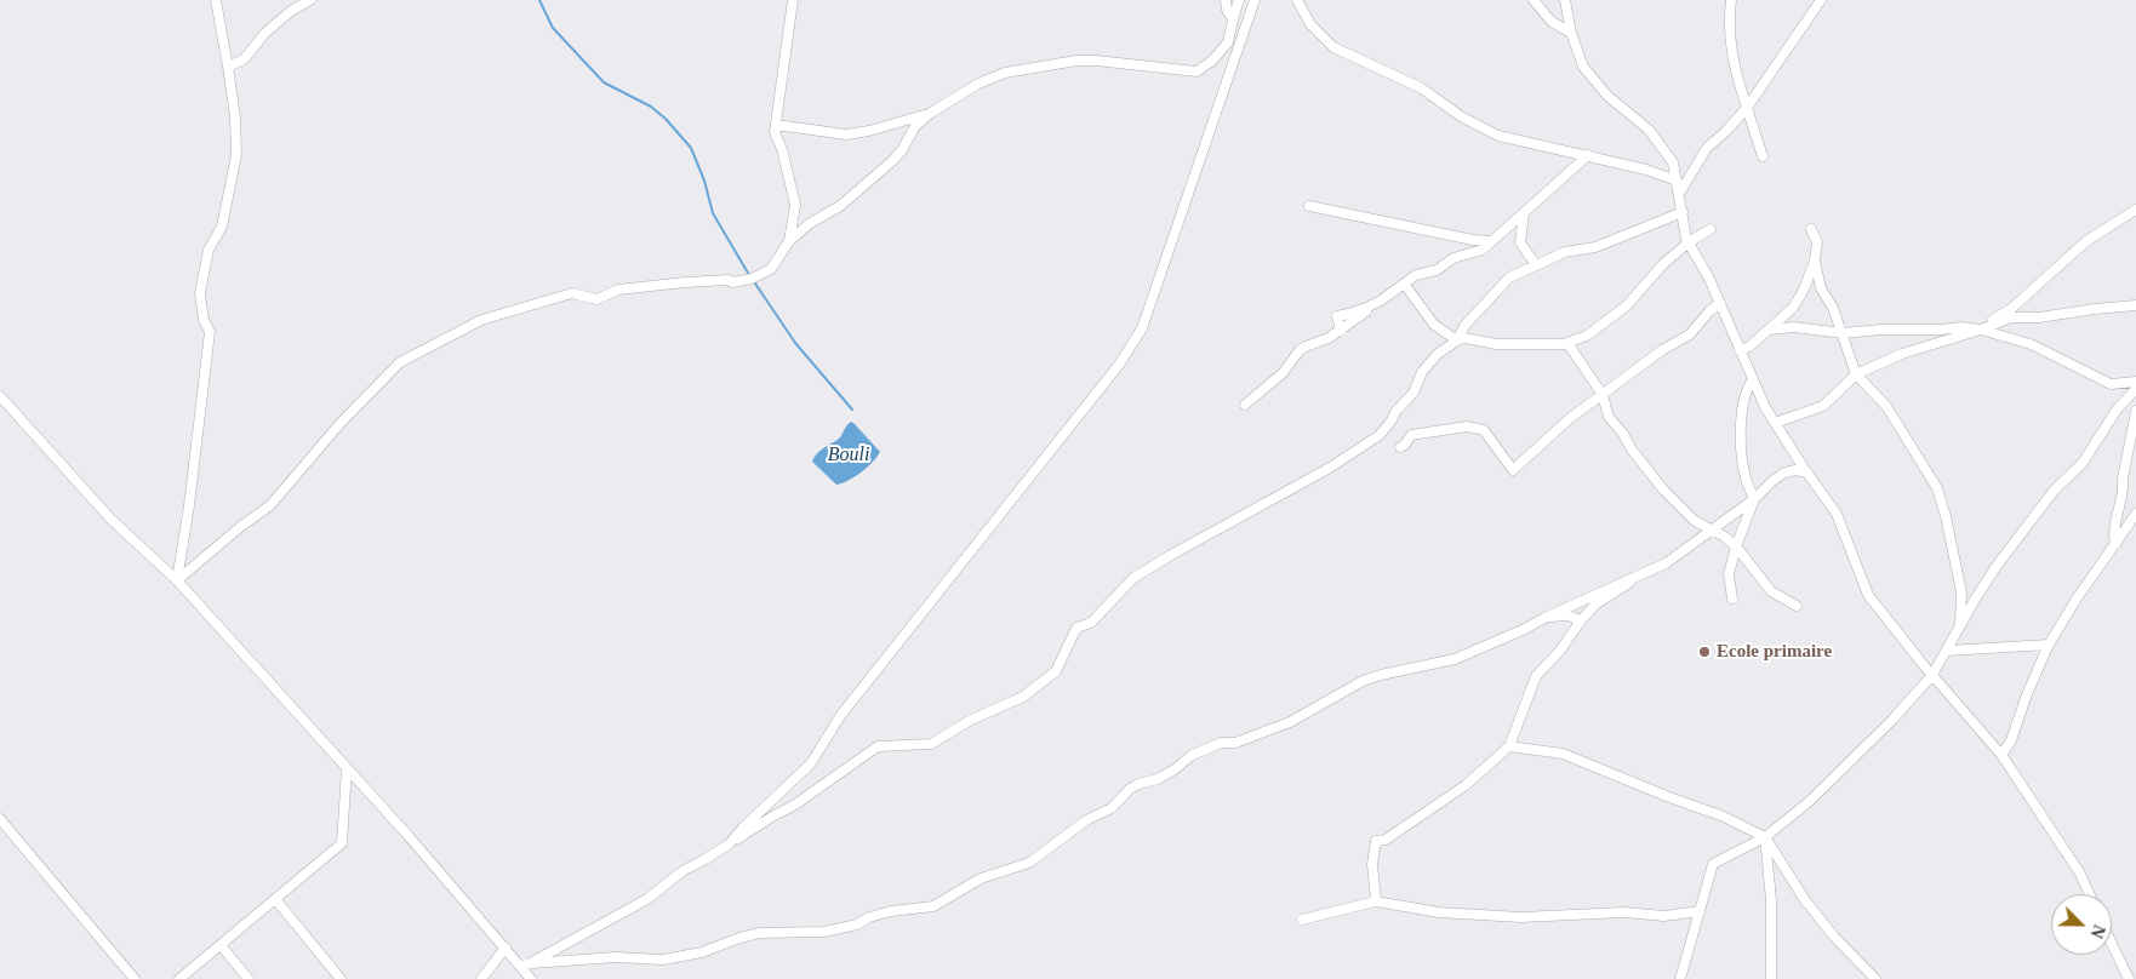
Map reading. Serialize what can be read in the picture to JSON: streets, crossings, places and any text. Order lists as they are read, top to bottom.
{
  "water": ["Bouli"],
  "places": ["Ecole primaire"],
  "north": "bottom right"
}
